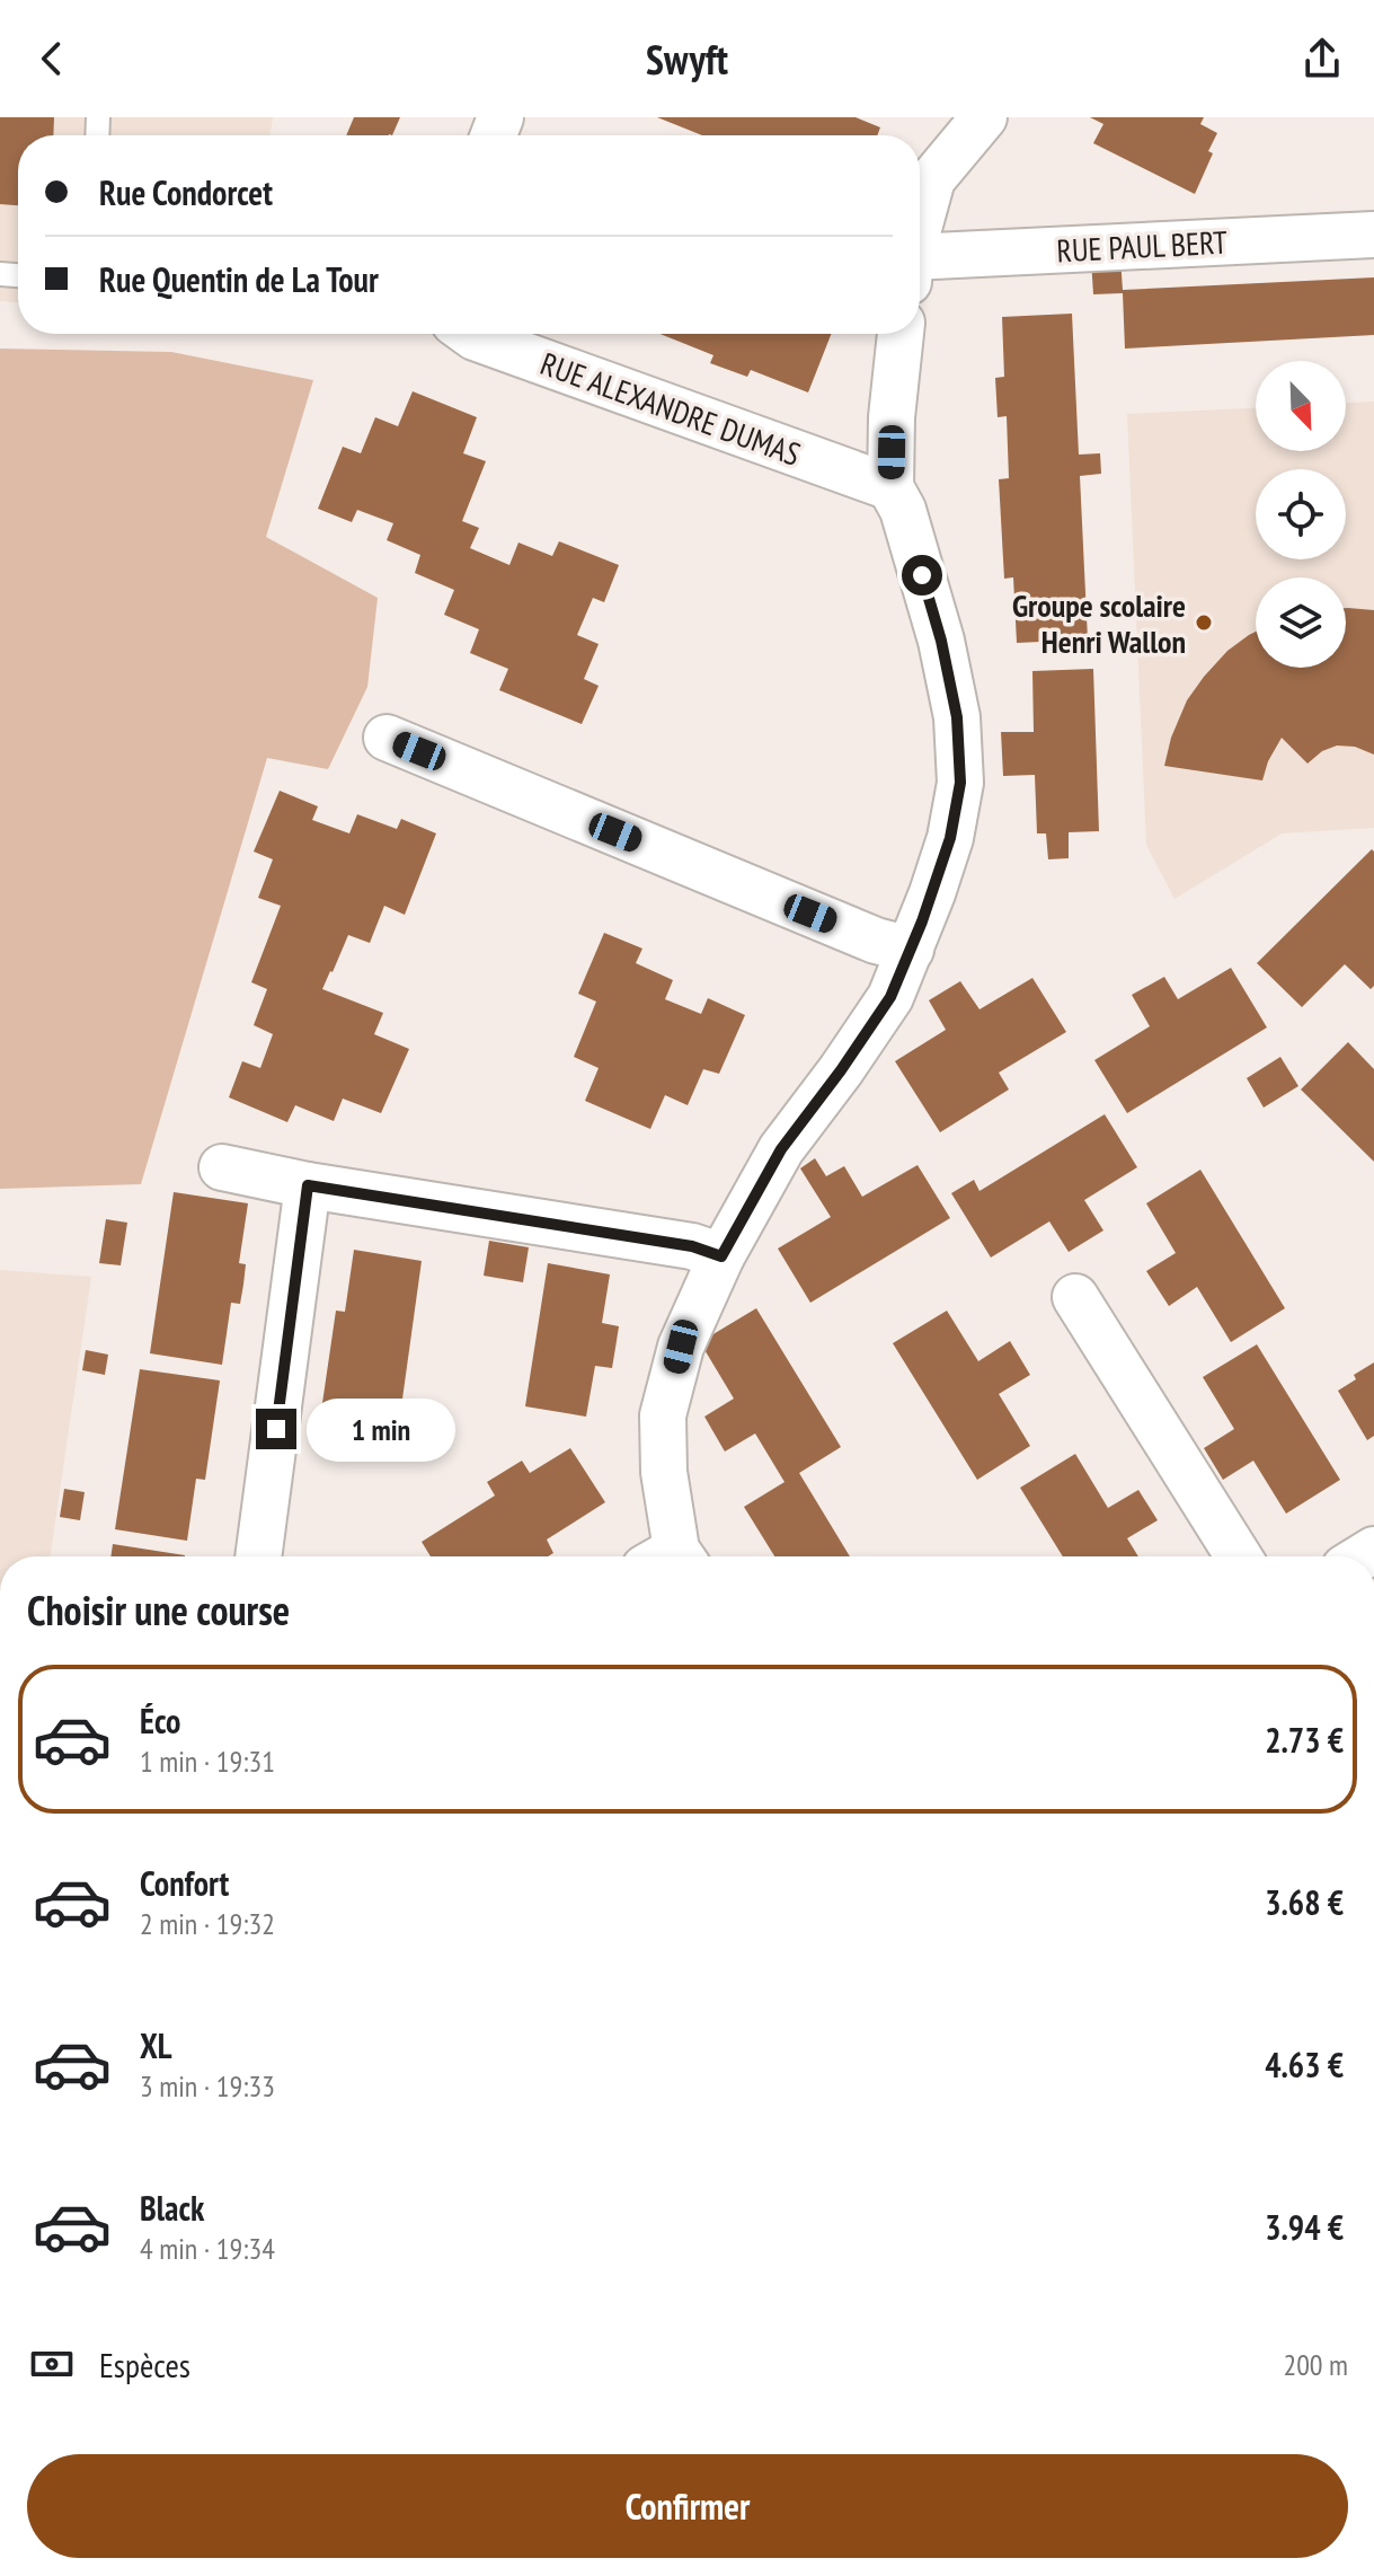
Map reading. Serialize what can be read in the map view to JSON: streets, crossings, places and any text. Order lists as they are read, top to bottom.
{
  "streets": {
    "street": ["RUE PAUL BERT", "RUE ALEXANDRE DUMAS"]
  },
  "places": ["Groupe scolaire Henri Wallon"],
  "north": "bottom right",
  "page": {
    "header": "Swyft",
    "banner": ["Rue Condorcet", "Rue Quentin de La Tour"],
    "bubble": "1 min",
    "heading": "Choisir une course",
    "list": [
      {
        "name": "Éco",
        "note": "1 min · 19:31",
        "value": "2.73 €"
      },
      {
        "name": "Confort",
        "note": "2 min · 19:32",
        "value": "3.68 €"
      },
      {
        "name": "XL",
        "note": "3 min · 19:33",
        "value": "4.63 €"
      },
      {
        "name": "Black",
        "note": "4 min · 19:34",
        "value": "3.94 €"
      }
    ],
    "pay": ["Espèces", "200 m"],
    "buttons": "Confirmer"
  }
}
